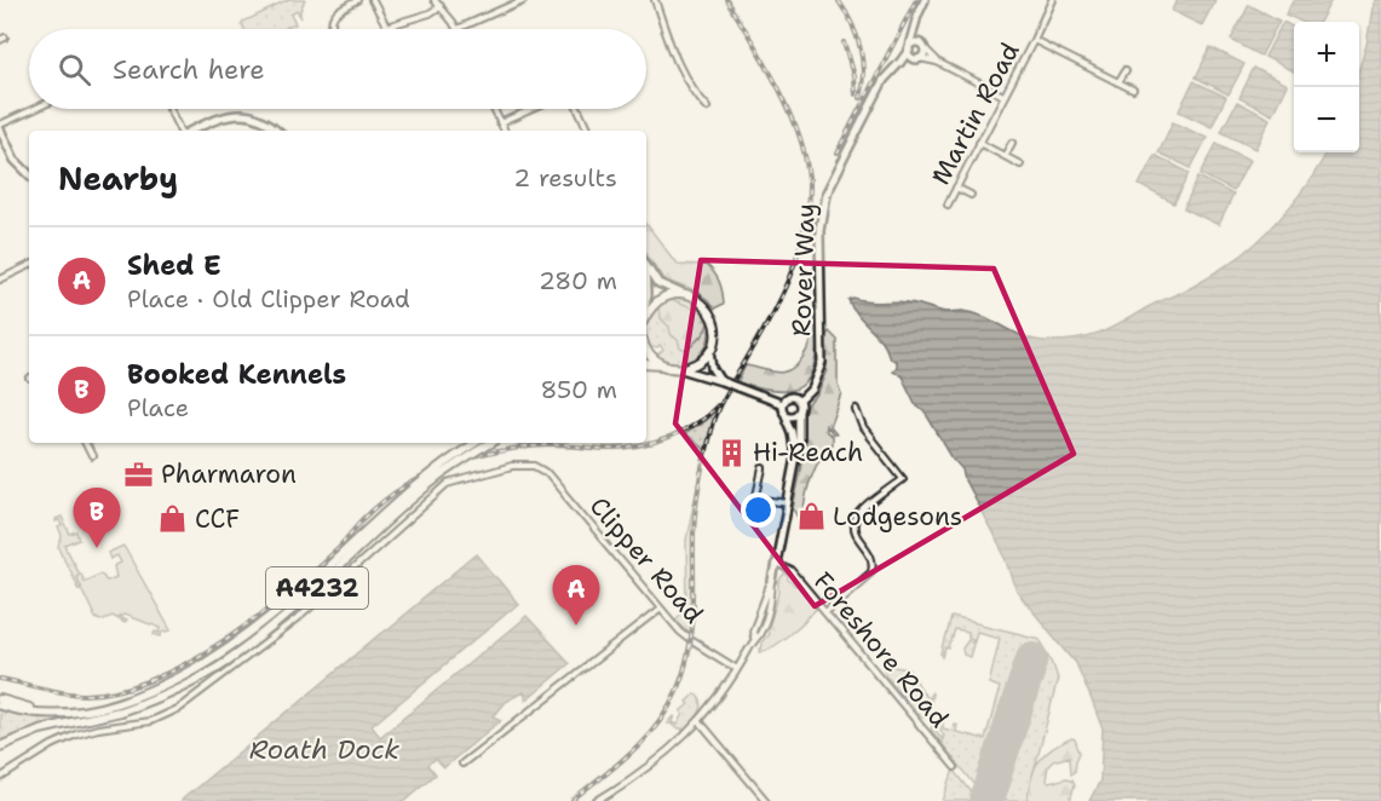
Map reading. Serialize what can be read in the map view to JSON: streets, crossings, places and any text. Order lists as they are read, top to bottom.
{
  "streets": {
    "main road": ["A4232"],
    "street": [
      "Martin Road",
      "Rover Way",
      "Clipper Road",
      "Foreshore Road"
    ]
  },
  "water": ["Roath Dock"],
  "places": {
    "building": ["Hi-Reach"],
    "office": ["Pharmaron"],
    "shop": ["Lodgesons", "CCF"]
  },
  "page": {
    "map_buttons": ["+", "−"],
    "search": "Search here",
    "heading": ["Nearby", "2 results"],
    "list": [
      {
        "mark": "A",
        "name": "Shed E",
        "note": "Place · Old Clipper Road",
        "value": "280 m"
      },
      {
        "mark": "B",
        "name": "Booked Kennels",
        "note": "Place",
        "value": "850 m"
      }
    ],
    "pins": ["B", "A"]
  }
}
